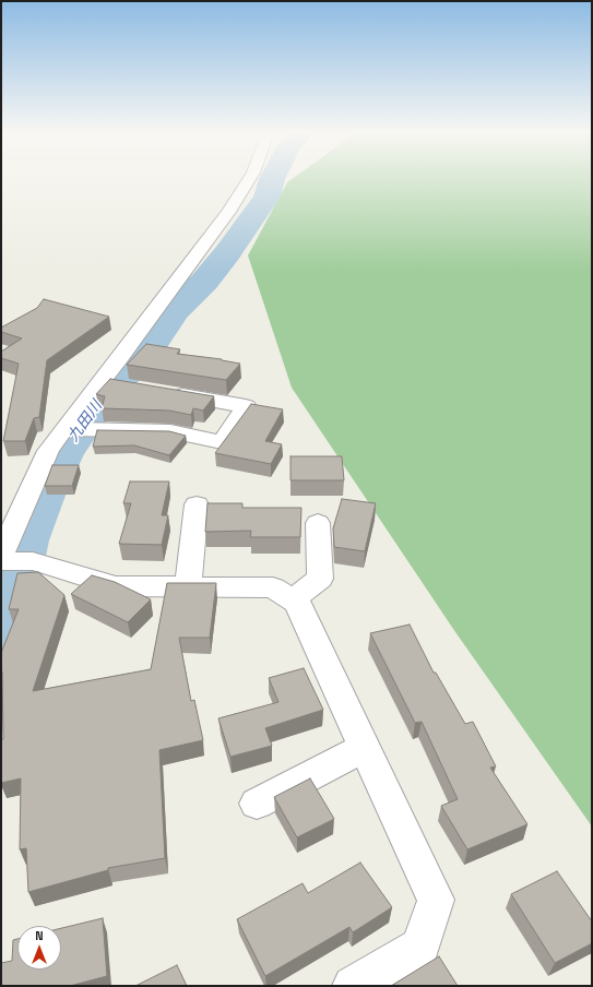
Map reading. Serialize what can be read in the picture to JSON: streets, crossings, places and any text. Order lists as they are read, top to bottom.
{
  "water": ["九田川"],
  "north": "top"
}
